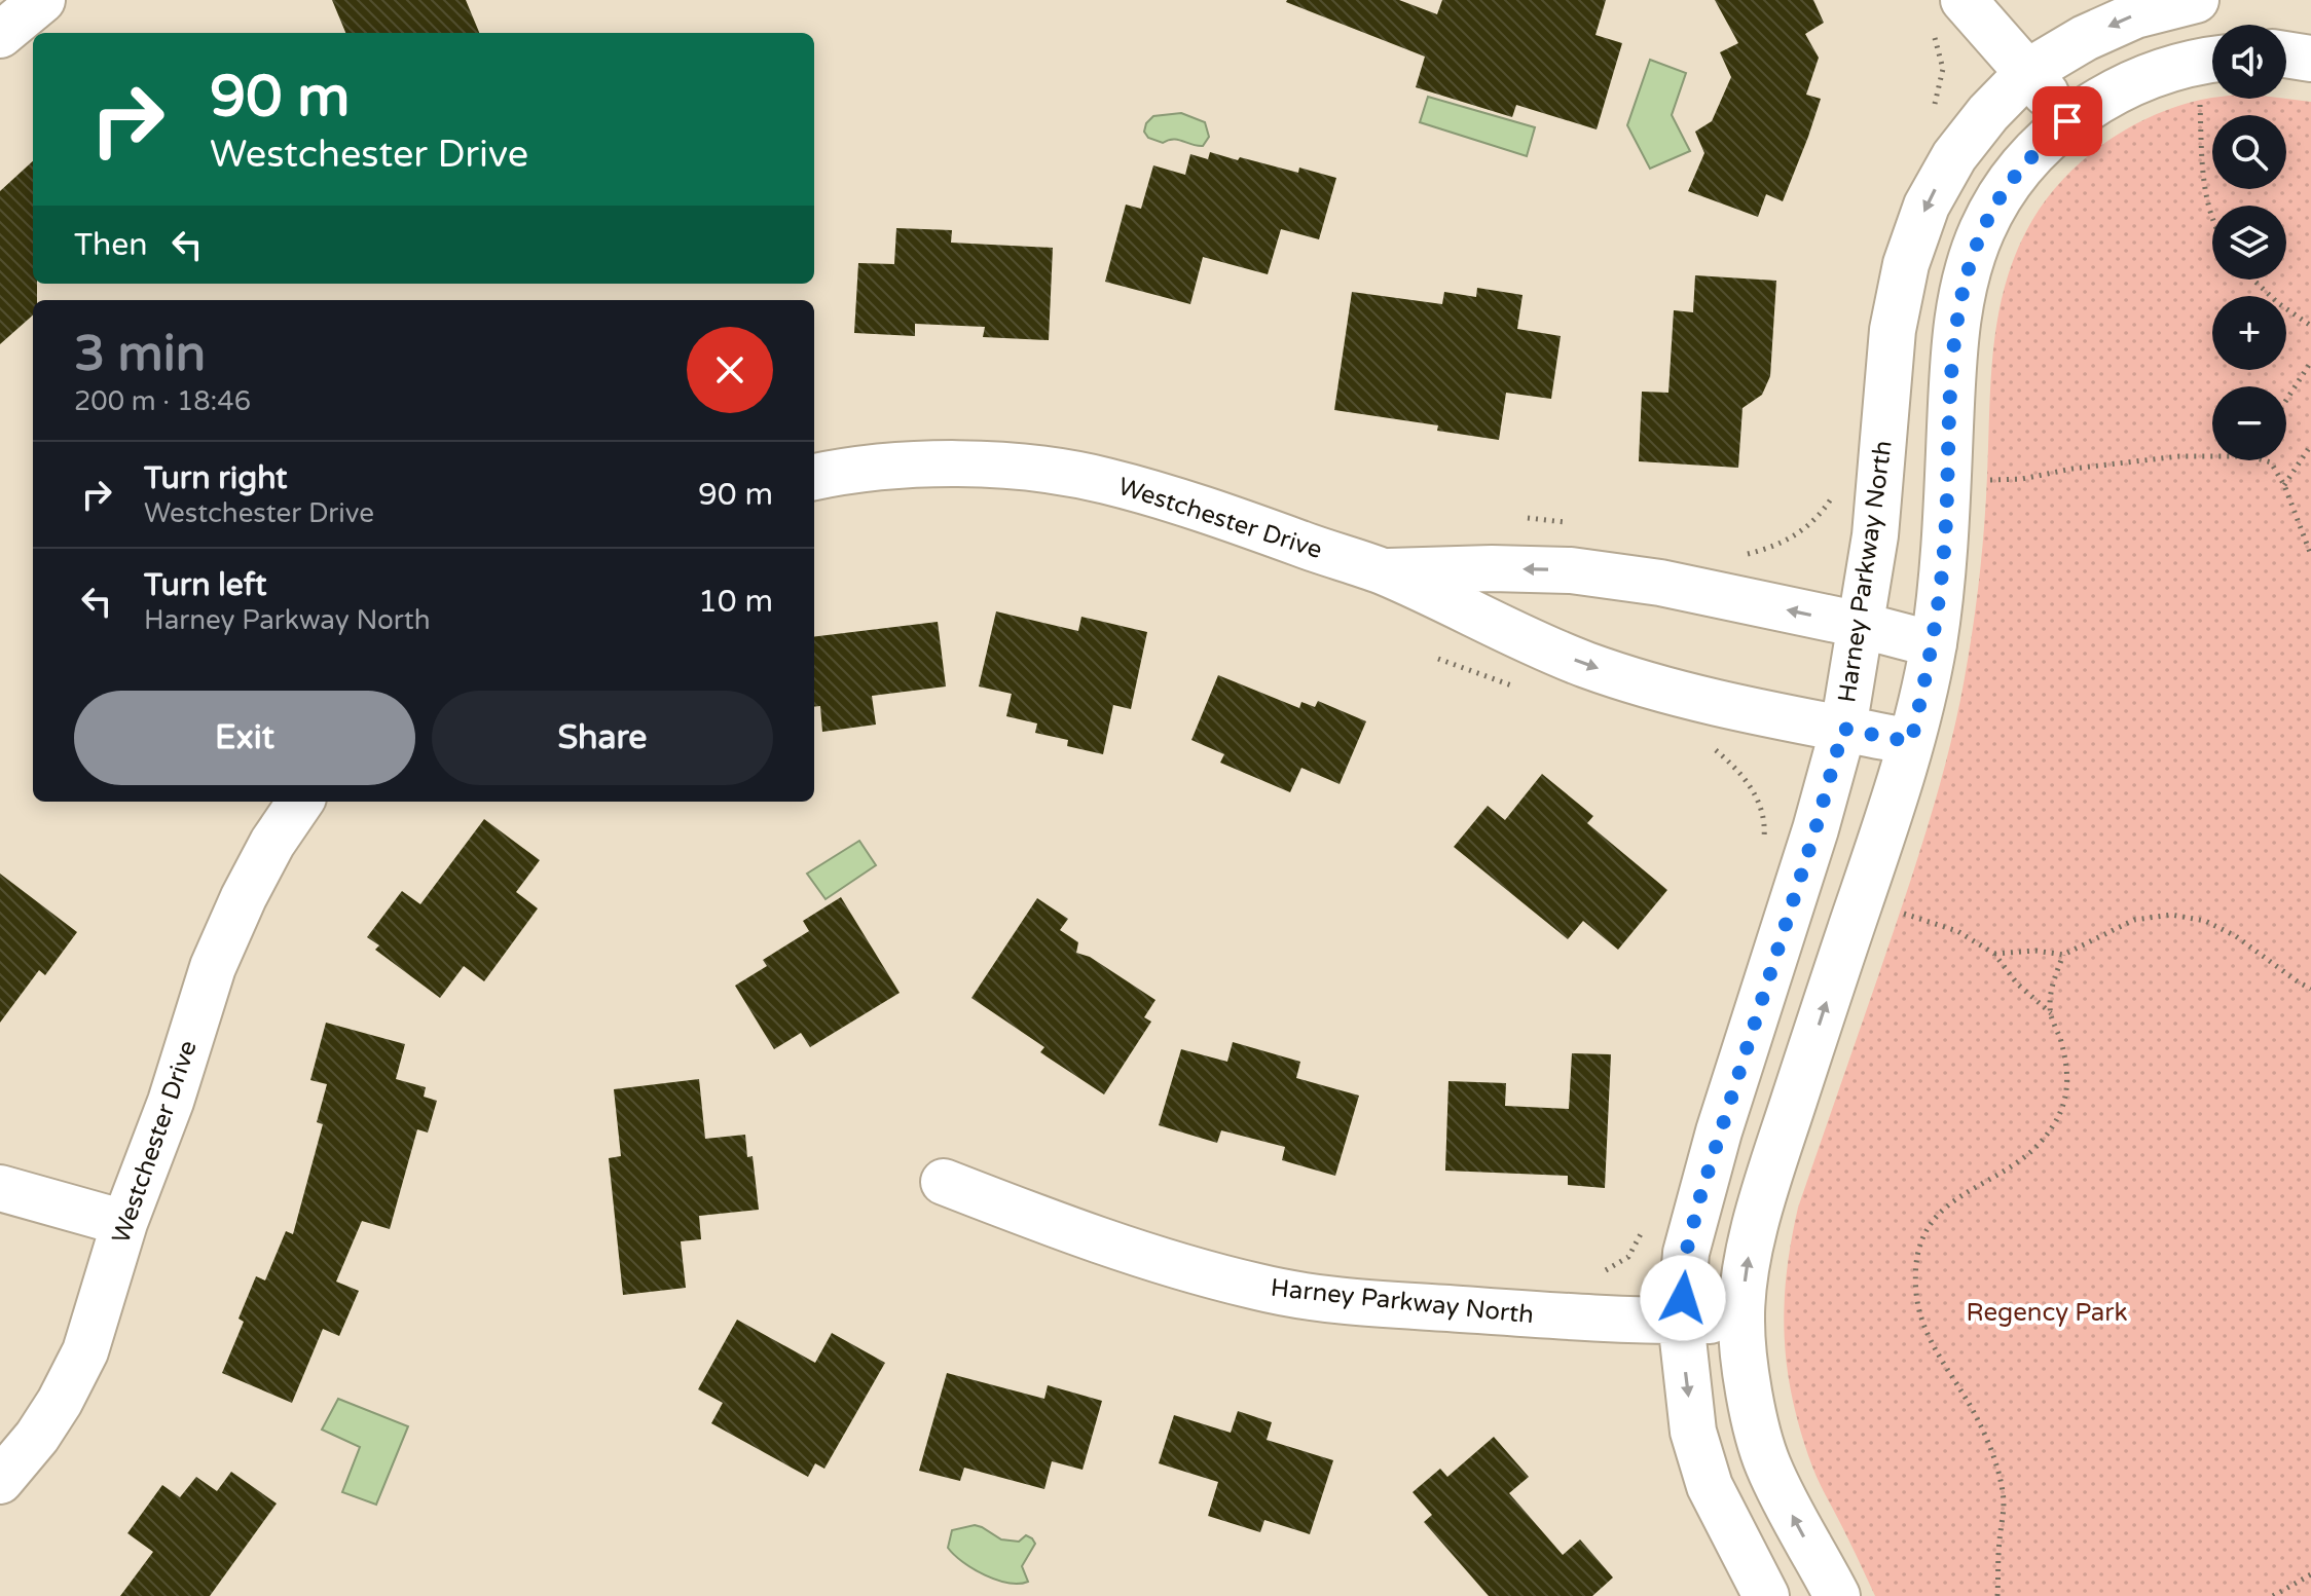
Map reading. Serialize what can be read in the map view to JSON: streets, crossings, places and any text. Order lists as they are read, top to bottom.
{
  "streets": {
    "street": ["Westchester Drive", "Harney Parkway North"]
  },
  "crossings": [
    ["Westchester Drive", "Harney Parkway North"]
  ],
  "parks": ["Regency Park"],
  "page": {
    "map_buttons": ["+", "−"],
    "turn": ["90 m", "Westchester Drive"],
    "then": "Then",
    "heading": ["3 min", "200 m · 18:46"],
    "list": [
      {
        "name": "Turn right",
        "note": "Westchester Drive",
        "value": "90 m"
      },
      {
        "name": "Turn left",
        "note": "Harney Parkway North",
        "value": "10 m"
      }
    ],
    "buttons": ["Exit", "Share"]
  }
}
